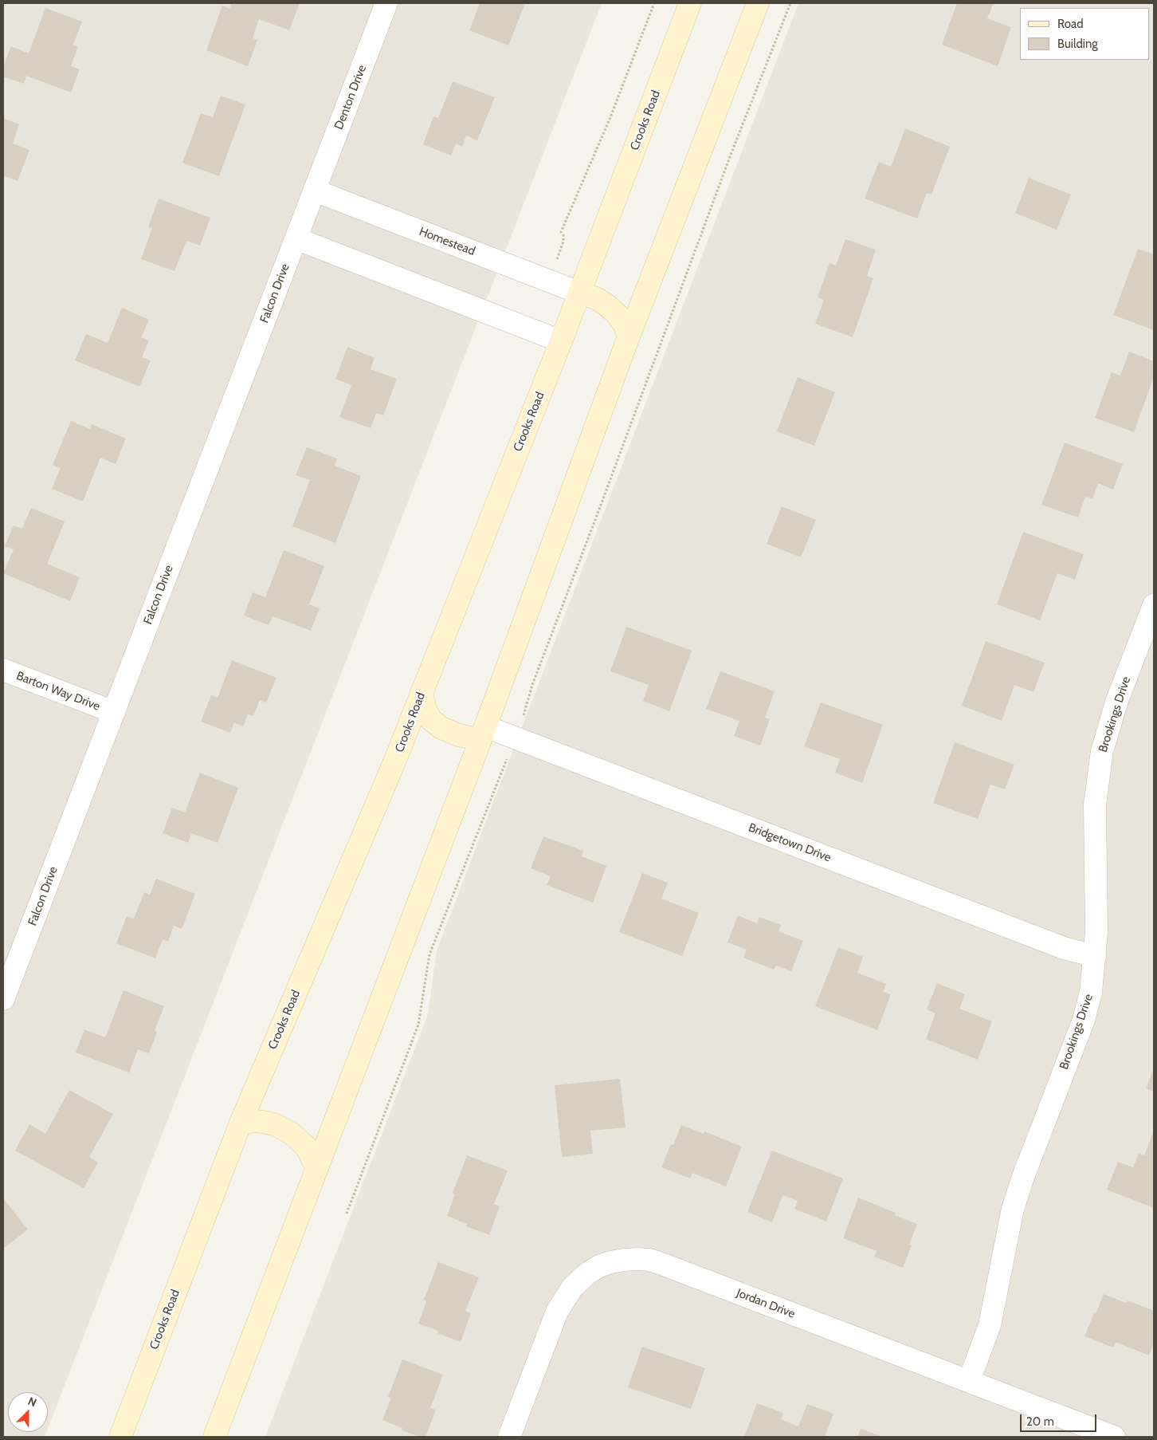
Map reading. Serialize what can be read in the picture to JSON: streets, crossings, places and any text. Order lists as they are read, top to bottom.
{
  "streets": {
    "main road": ["Crooks Road"],
    "street": [
      "Denton Drive",
      "Homestead",
      "Falcon Drive",
      "Barton Way Drive",
      "Brookings Drive",
      "Bridgetown Drive",
      "Jordan Drive"
    ]
  },
  "crossings": [
    ["Denton Drive", "Homestead"],
    ["Denton Drive", "Falcon Drive"],
    ["Crooks Road", "Homestead"],
    ["Homestead", "Falcon Drive"],
    ["Falcon Drive", "Barton Way Drive"],
    ["Brookings Drive", "Bridgetown Drive"],
    ["Brookings Drive", "Jordan Drive"]
  ],
  "legend": ["Road", "Building"],
  "scale_bar": "20 m",
  "north": "top right"
}
